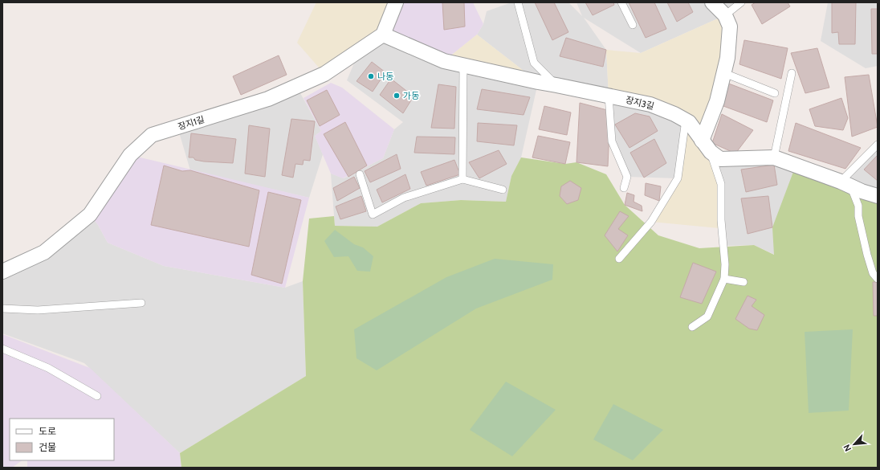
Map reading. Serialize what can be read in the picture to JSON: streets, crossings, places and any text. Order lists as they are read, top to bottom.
{
  "streets": {
    "street": ["장지3길", "장지1길"]
  },
  "crossings": [
    ["장지3길", "장지1길"]
  ],
  "places": ["나동", "가동"],
  "legend": ["도로", "건물"],
  "north": "bottom left"
}
